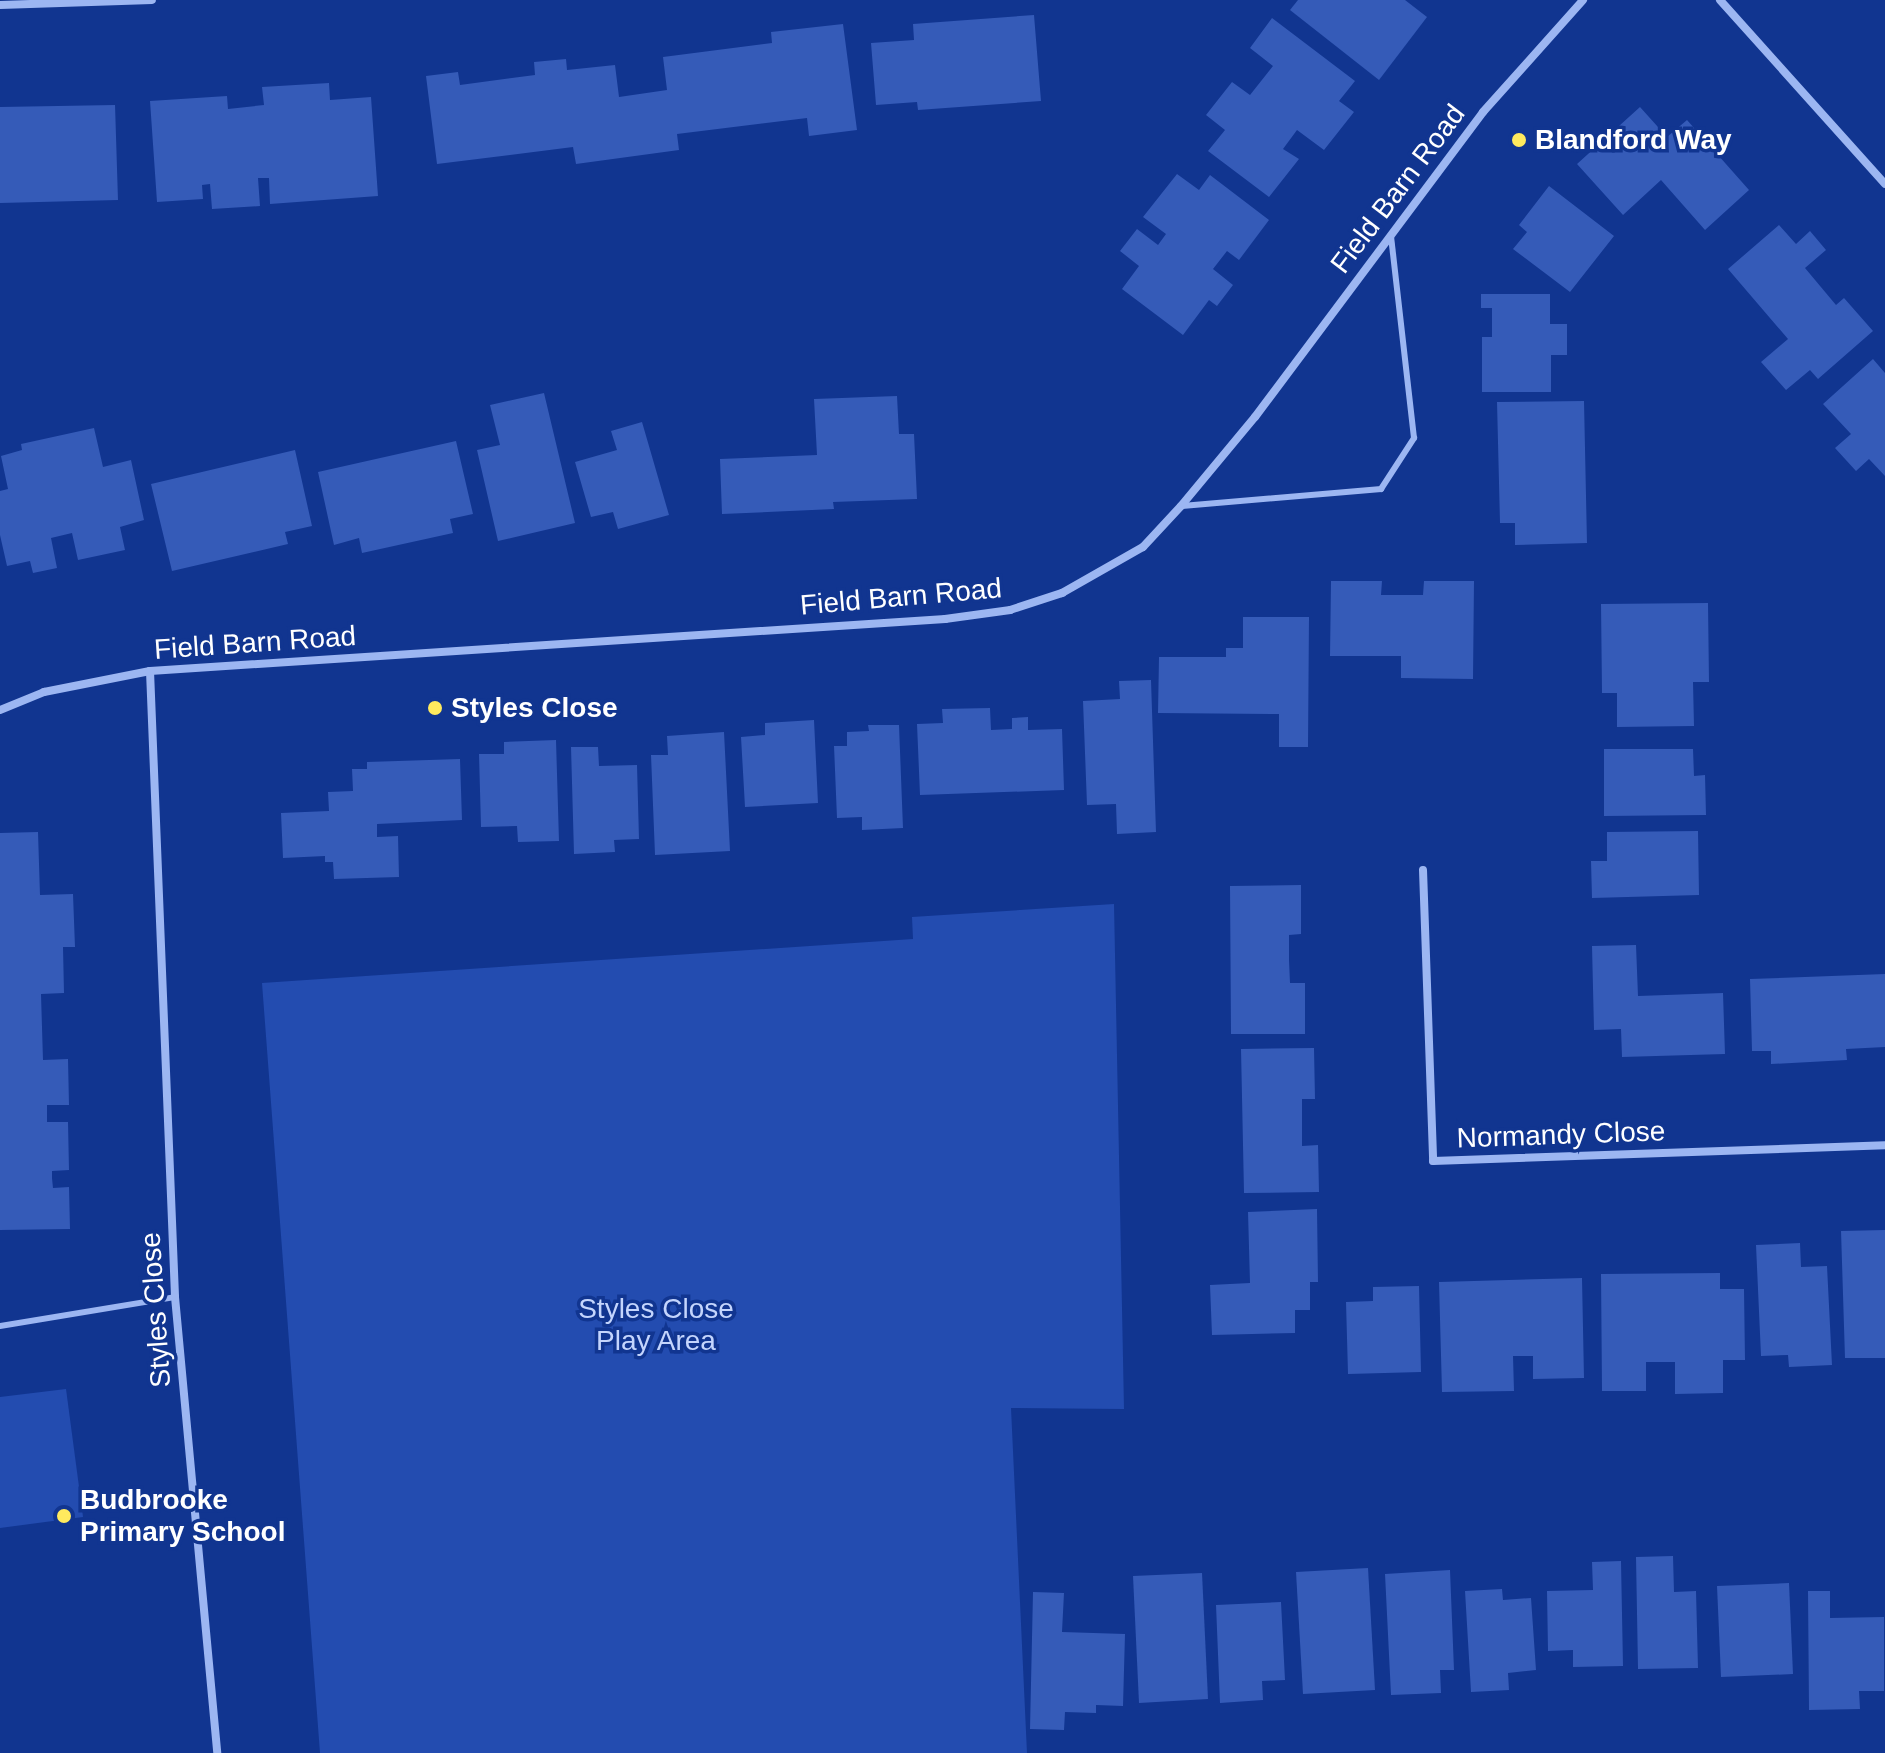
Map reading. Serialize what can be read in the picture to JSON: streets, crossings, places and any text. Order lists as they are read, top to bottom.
{
  "streets": {
    "street": ["Field Barn Road", "Normandy Close", "Styles Close"]
  },
  "crossings": [
    ["Field Barn Road", "Styles Close"]
  ],
  "parks": ["Styles Close Play Area"],
  "places": ["Blandford Way", "Styles Close", "Budbrooke Primary School"]
}
